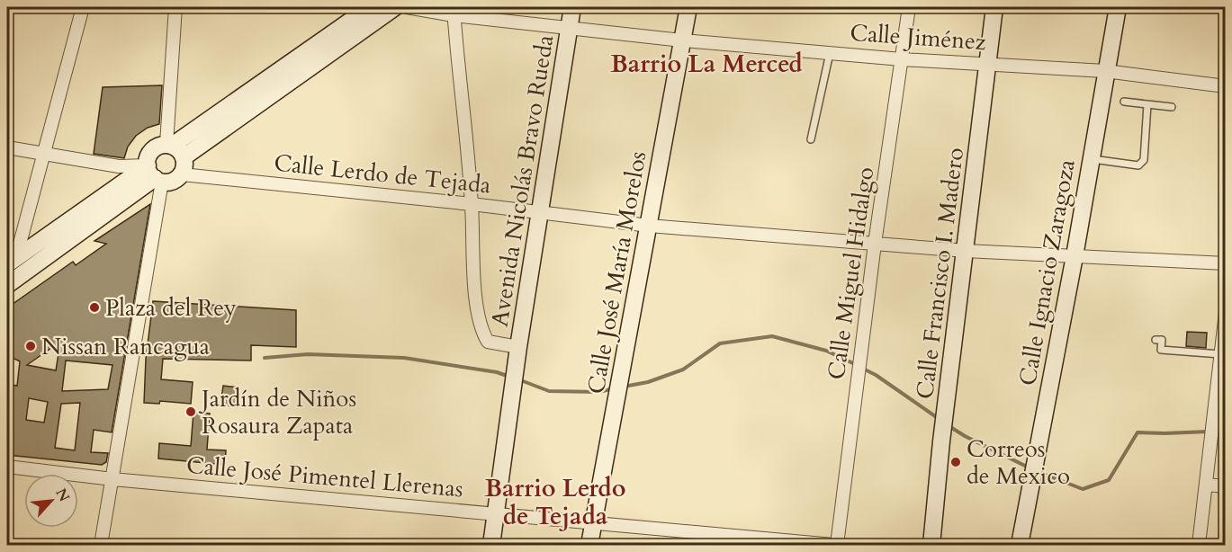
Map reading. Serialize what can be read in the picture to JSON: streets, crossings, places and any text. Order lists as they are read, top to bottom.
{
  "streets": {
    "street": [
      "Calle Jiménez",
      "Calle Lerdo de Tejada",
      "Avenida Nicolás Bravo Rueda",
      "Calle José María Morelos",
      "Calle Ignacio Zaragoza",
      "Calle Miguel Hidalgo",
      "Calle Francisco I. Madero",
      "Calle José Pimentel Llerenas"
    ]
  },
  "crossings": [
    ["Calle Jiménez", "Avenida Nicolás Bravo Rueda"],
    ["Calle Jiménez", "Calle José María Morelos"],
    ["Calle Jiménez", "Calle Ignacio Zaragoza"],
    ["Calle Jiménez", "Calle Miguel Hidalgo"],
    ["Calle Jiménez", "Calle Francisco I. Madero"],
    ["Calle Lerdo de Tejada", "Avenida Nicolás Bravo Rueda"],
    ["Calle Lerdo de Tejada", "Calle José María Morelos"],
    ["Calle Lerdo de Tejada", "Calle Ignacio Zaragoza"],
    ["Calle Lerdo de Tejada", "Calle Miguel Hidalgo"],
    ["Calle Lerdo de Tejada", "Calle Francisco I. Madero"],
    ["Avenida Nicolás Bravo Rueda", "Calle José Pimentel Llerenas"],
    ["Calle José María Morelos", "Calle José Pimentel Llerenas"],
    ["Calle Miguel Hidalgo", "Calle José Pimentel Llerenas"]
  ],
  "districts": ["Barrio La Merced", "Barrio Lerdo de Tejada"],
  "places": [
    "Plaza del Rey",
    "Nissan Rancagua",
    "Jardín de Niños Rosaura Zapata",
    "Correos de Mexico"
  ],
  "north": "top right"
}
